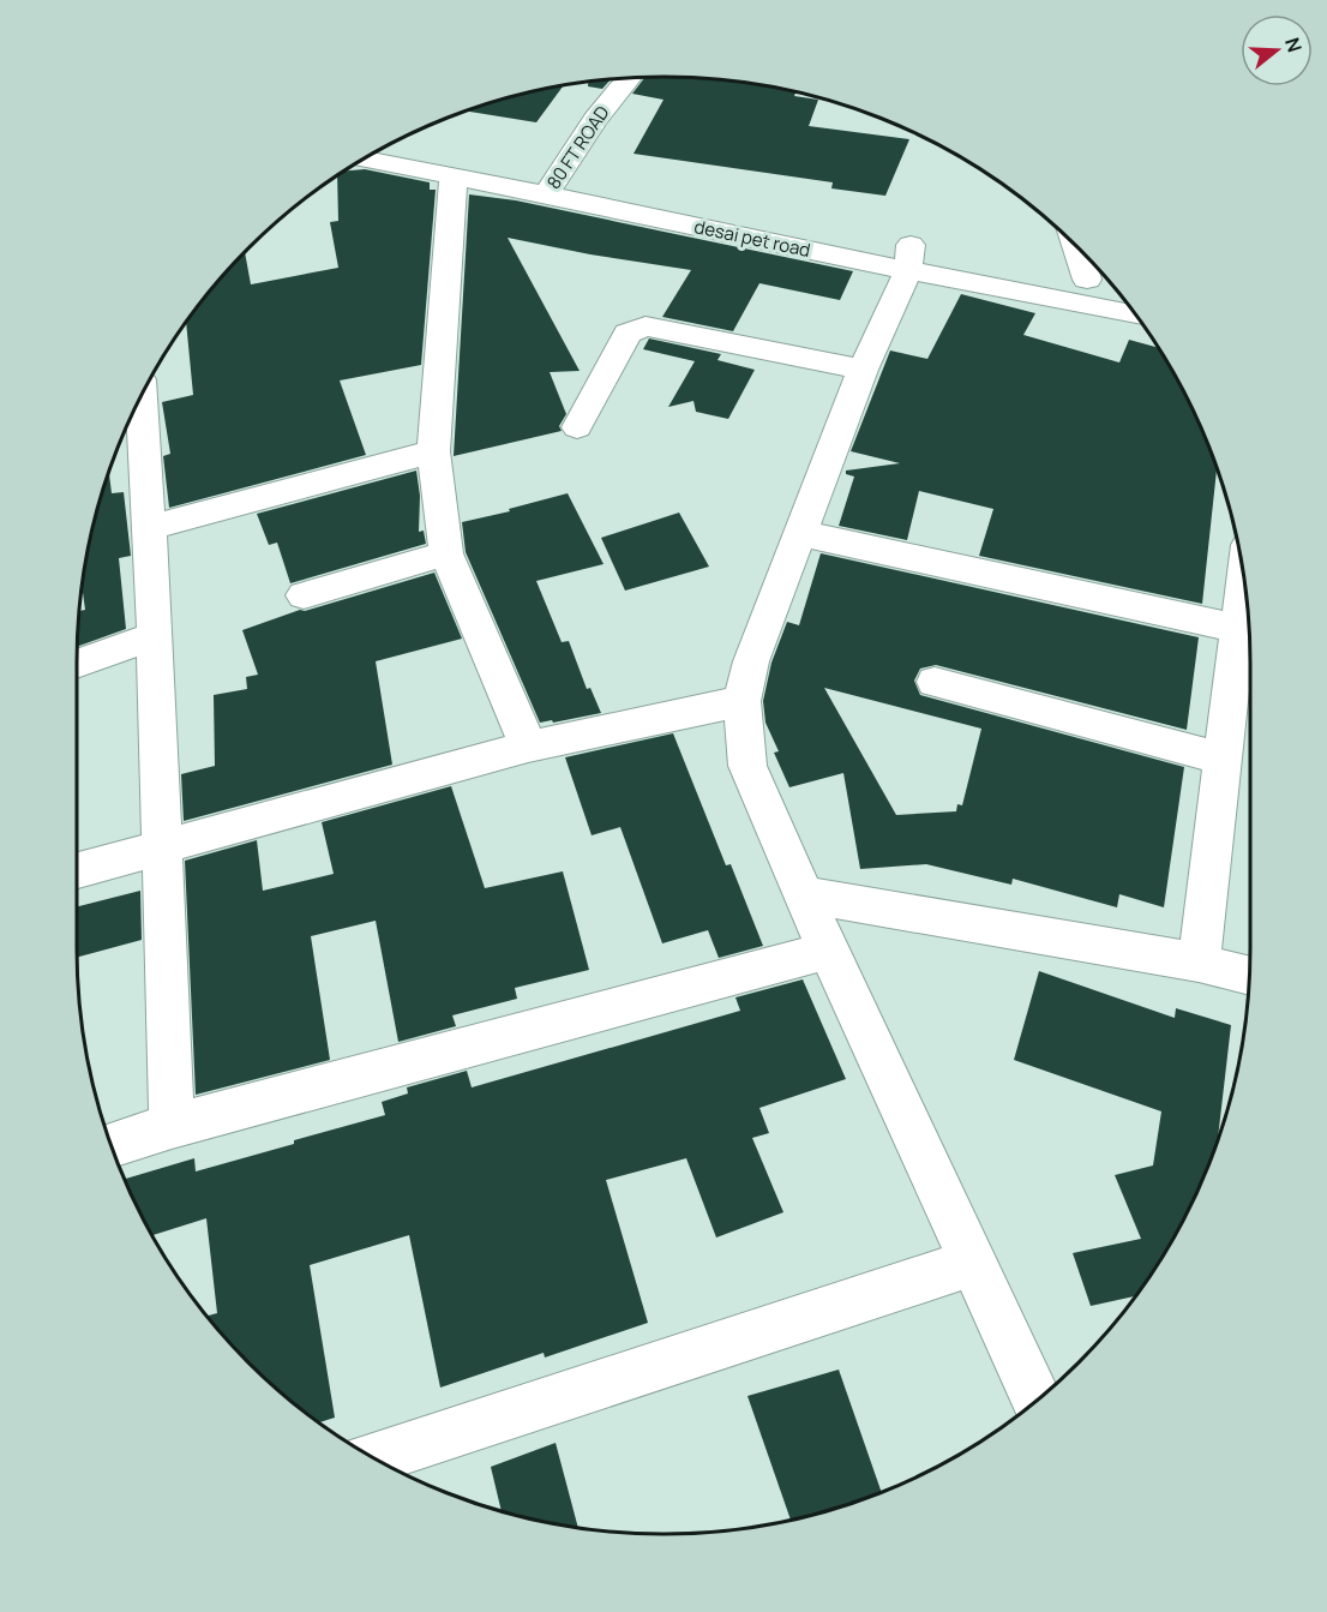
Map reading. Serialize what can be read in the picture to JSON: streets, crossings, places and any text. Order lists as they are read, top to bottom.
{
  "streets": {
    "street": ["80 FT ROAD", "desai pet road"]
  },
  "crossings": [
    ["80 FT ROAD", "desai pet road"]
  ],
  "north": "right"
}
